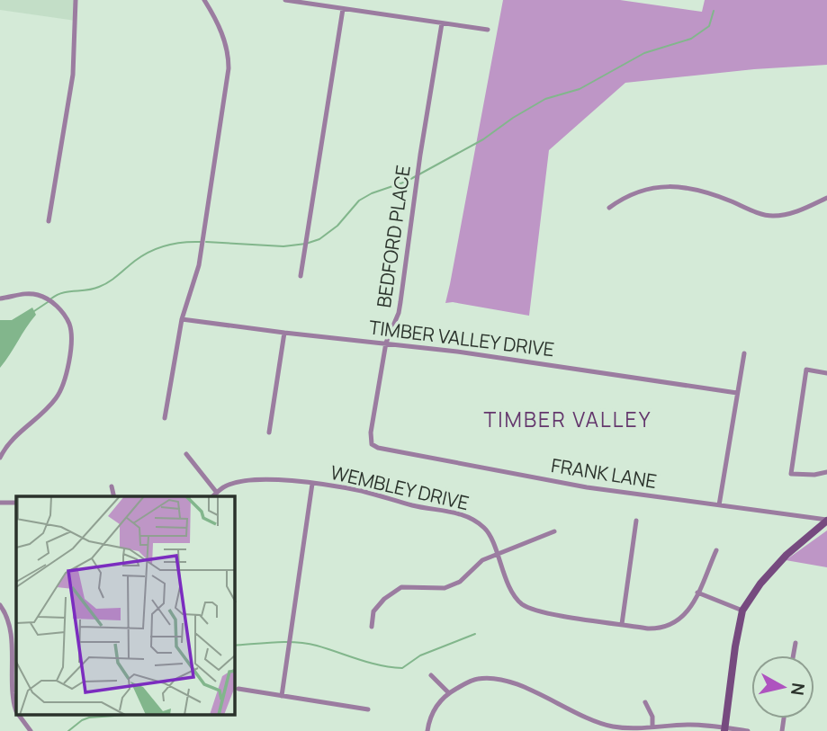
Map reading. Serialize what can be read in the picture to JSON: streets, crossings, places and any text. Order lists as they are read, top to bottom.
{
  "streets": {
    "street": [
      "BEDFORD PLACE",
      "TIMBER VALLEY DRIVE",
      "FRANK LANE",
      "WEMBLEY DRIVE"
    ]
  },
  "crossings": [
    ["BEDFORD PLACE", "TIMBER VALLEY DRIVE"],
    ["BEDFORD PLACE", "FRANK LANE"]
  ],
  "districts": ["TIMBER VALLEY"],
  "north": "right"
}
